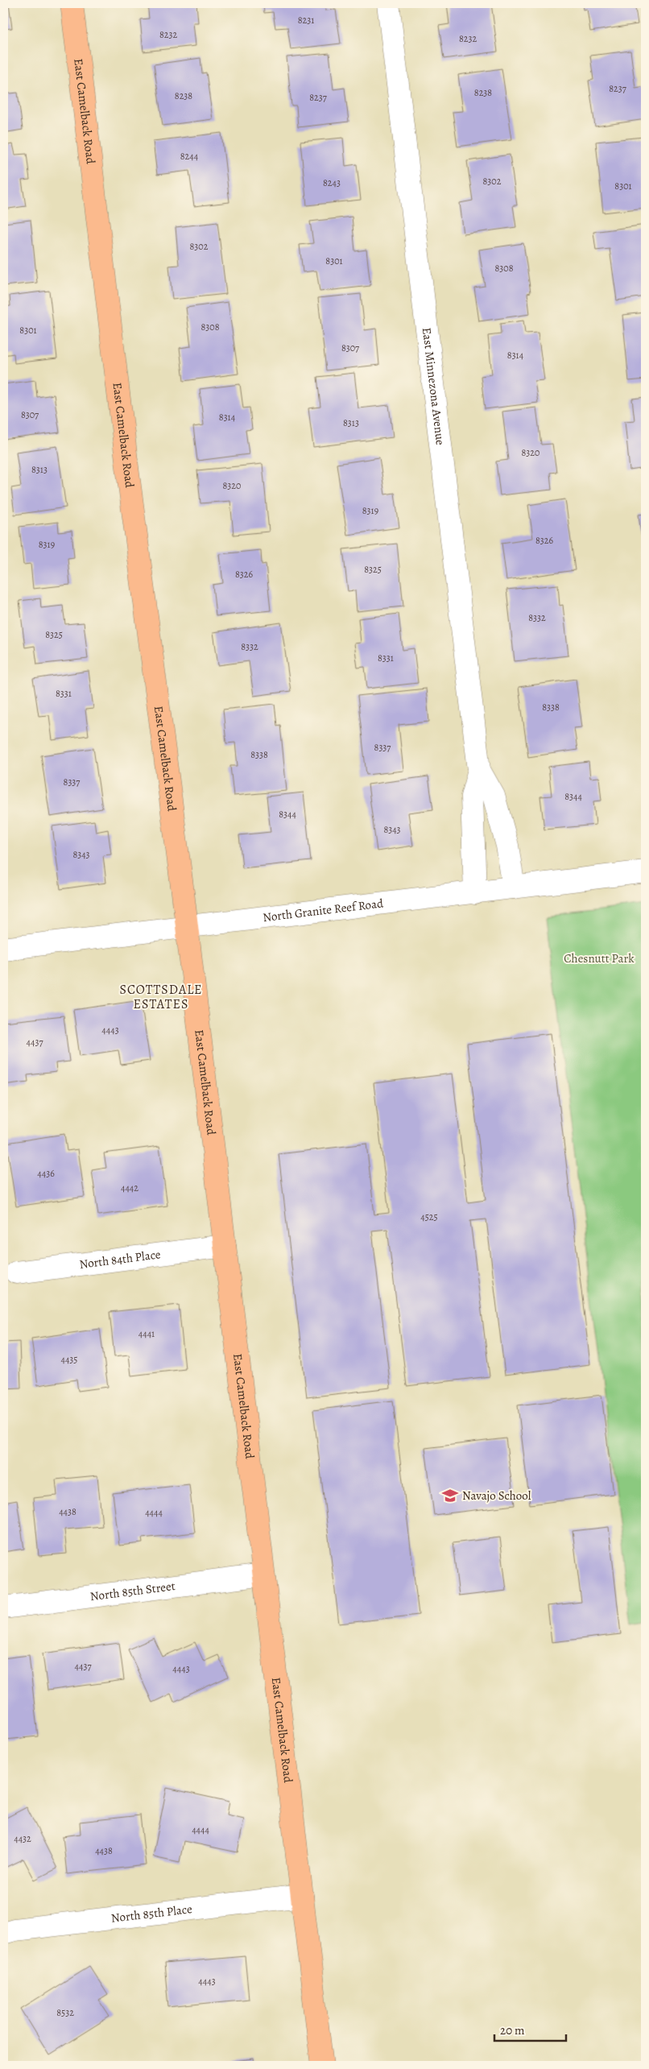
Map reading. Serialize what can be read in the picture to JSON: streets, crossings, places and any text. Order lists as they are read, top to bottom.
{
  "streets": {
    "main road": ["East Camelback Road"],
    "street": [
      "East Minnezona Avenue",
      "North Granite Reef Road",
      "North 84th Place",
      "North 85th Street",
      "North 85th Place"
    ]
  },
  "crossings": [
    ["East Camelback Road", "North Granite Reef Road"],
    ["East Camelback Road", "North 84th Place"],
    ["East Camelback Road", "North 85th Street"],
    ["East Camelback Road", "North 85th Place"],
    ["East Minnezona Avenue", "North Granite Reef Road"]
  ],
  "districts": ["SCOTTSDALE ESTATES"],
  "parks": ["Chesnutt Park"],
  "places": {
    "school or university": ["Navajo School"]
  },
  "house_numbers": [
    "8231",
    "8232",
    "8232",
    "8237",
    "8238",
    "8238",
    "8237",
    "8244",
    "8302",
    "8243",
    "8301",
    "8302",
    "8301",
    "8308",
    "8308",
    "8301",
    "8307",
    "8314",
    "8307",
    "8314",
    "8313",
    "8320",
    "8313",
    "8320",
    "8319",
    "8326",
    "8319",
    "8325",
    "8326",
    "8332",
    "8325",
    "8332",
    "8331",
    "8331",
    "8338",
    "8337",
    "8338",
    "8337",
    "8344",
    "8344",
    "8343",
    "8343",
    "4443",
    "4437",
    "4436",
    "4442",
    "4525",
    "4441",
    "4435",
    "4438",
    "4444",
    "4437",
    "4443",
    "4444",
    "4432",
    "4438",
    "4443",
    "8532"
  ],
  "scale_bar": "20 m"
}
